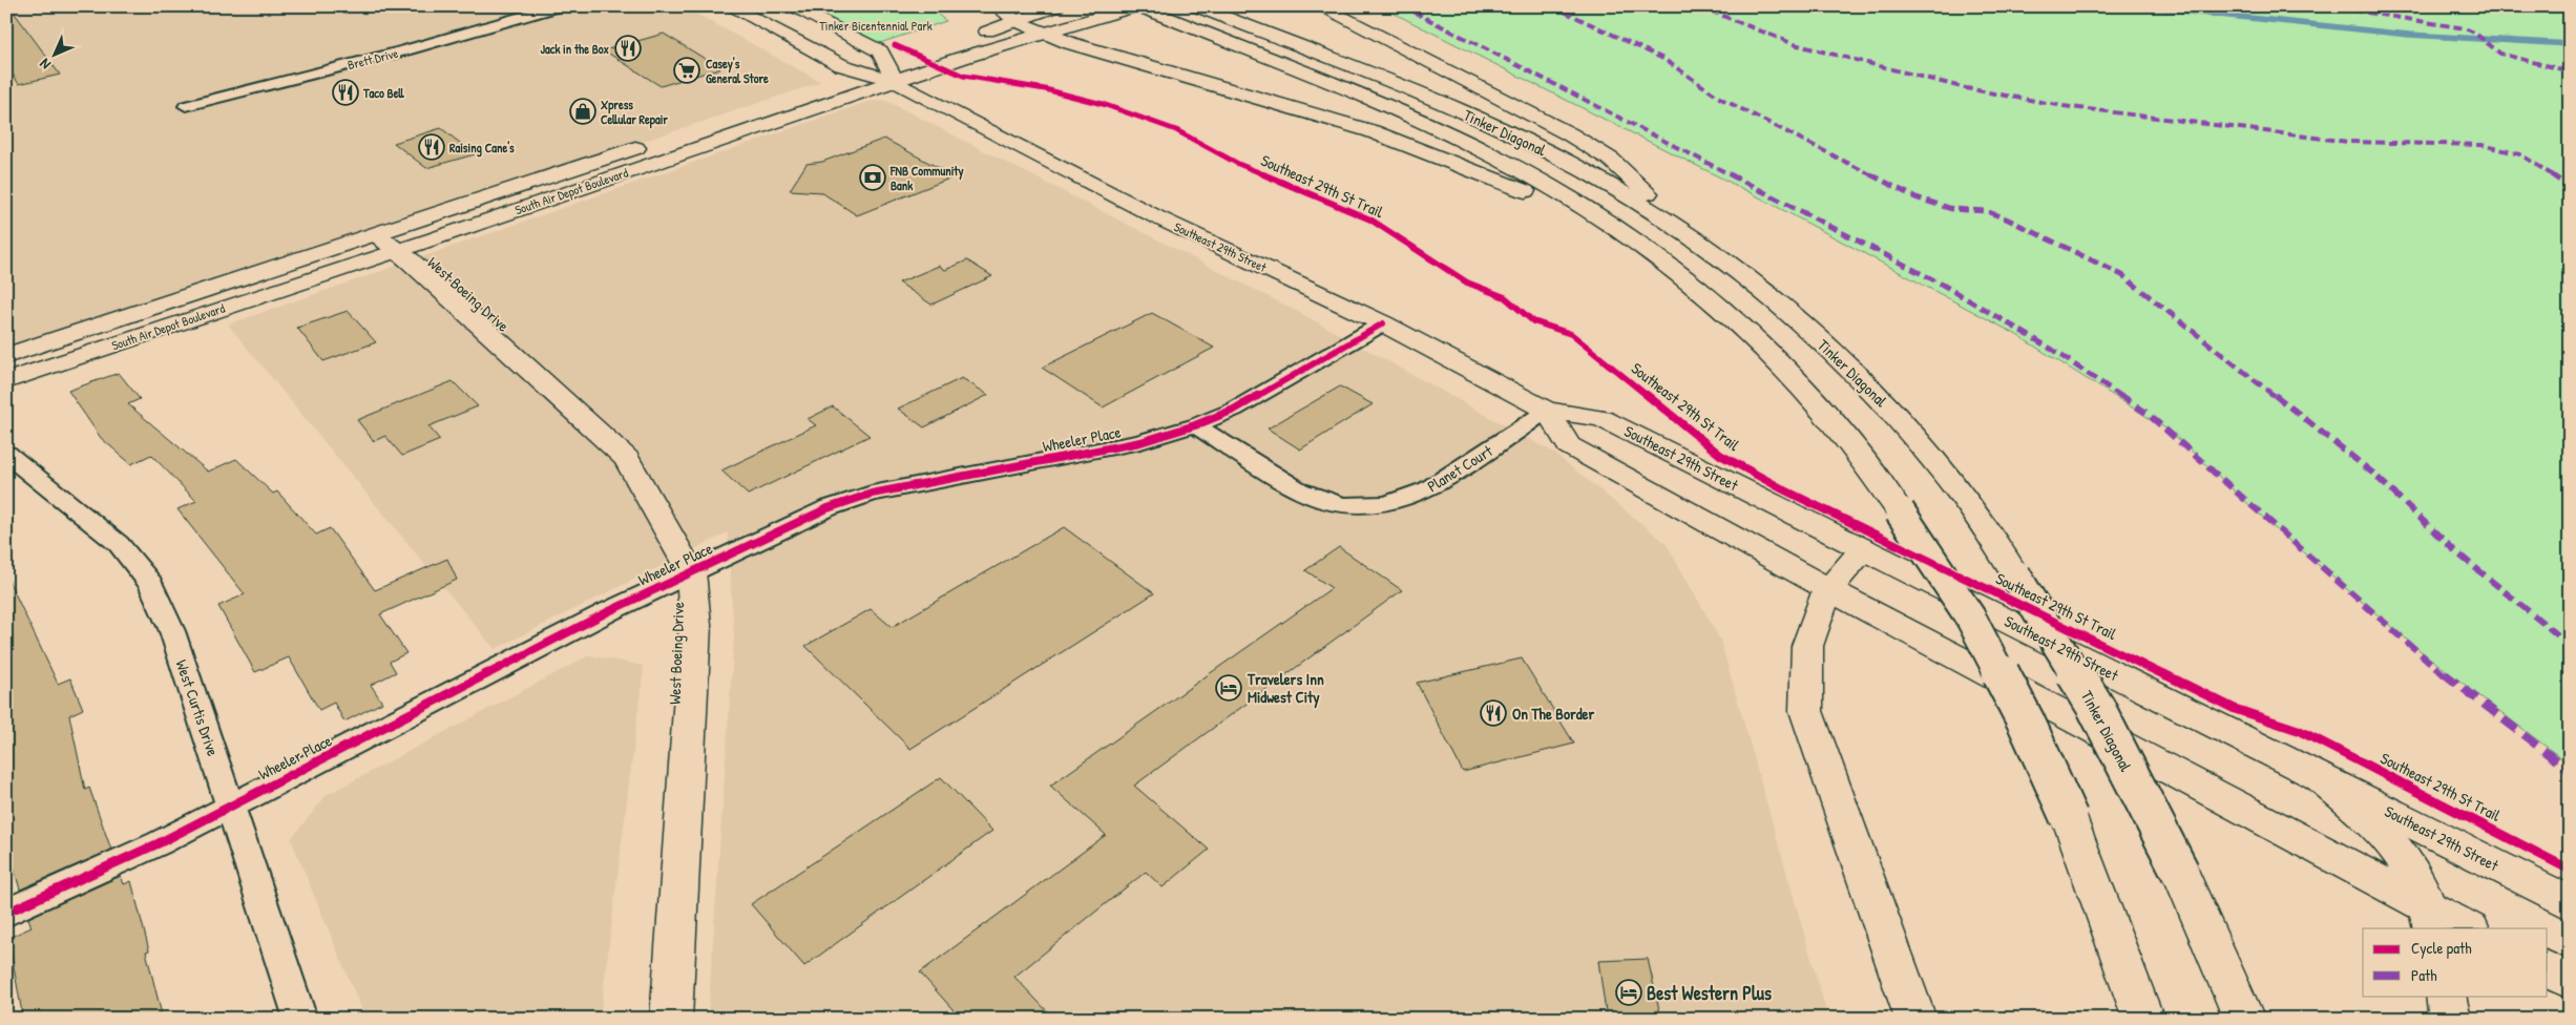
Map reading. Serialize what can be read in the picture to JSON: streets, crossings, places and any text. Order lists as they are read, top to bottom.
{
  "streets": {
    "main road": [
      "Tinker Diagonal",
      "South Air Depot Boulevard",
      "Southeast 29th Street",
      "West Boeing Drive"
    ],
    "street": [
      "Brett Drive",
      "Wheeler Place",
      "Planet Court",
      "West Curtis Drive"
    ],
    "cycle path": ["Southeast 29th St Trail"]
  },
  "crossings": [
    ["Tinker Diagonal", "South Air Depot Boulevard"],
    ["South Air Depot Boulevard", "Southeast 29th Street"],
    ["South Air Depot Boulevard", "West Boeing Drive"],
    ["Southeast 29th Street", "Wheeler Place"],
    ["Southeast 29th Street", "Planet Court"],
    ["West Boeing Drive", "Wheeler Place"],
    ["Wheeler Place", "Planet Court"],
    ["Wheeler Place", "West Curtis Drive"]
  ],
  "parks": ["Tinker Bicentennial Park"],
  "places": {
    "restaurant": [
      "Jack in the Box",
      "Taco Bell",
      "Raising Cane's",
      "On The Border"
    ],
    "supermarket": ["Casey's General Store"],
    "shop": ["Xpress Cellular Repair"],
    "bank": ["FNB Community Bank"],
    "hotel": ["Travelers Inn Midwest City", "Best Western Plus"]
  },
  "legend": ["Cycle path", "Path"],
  "north": "bottom left"
}
